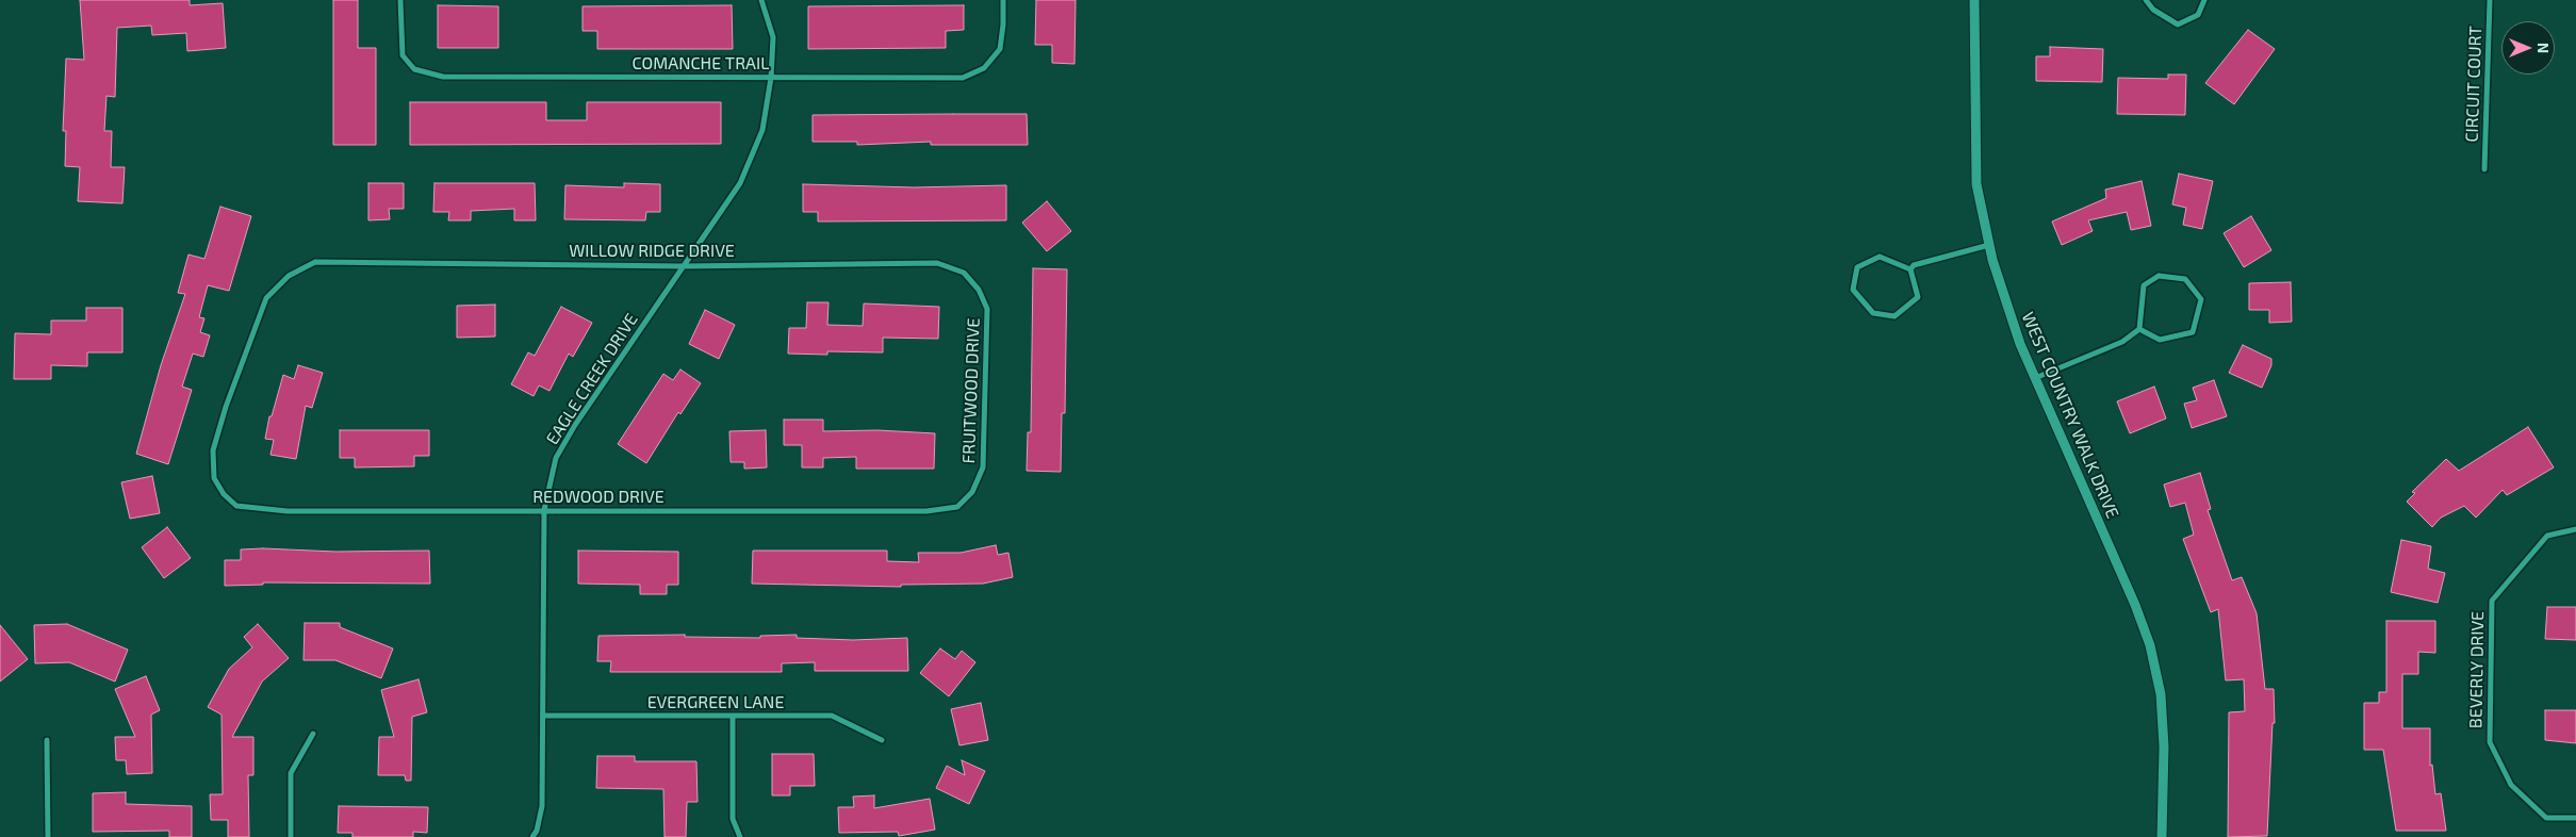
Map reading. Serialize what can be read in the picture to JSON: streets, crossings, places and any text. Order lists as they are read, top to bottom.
{
  "streets": {
    "street": [
      "COMANCHE TRAIL",
      "CIRCUIT COURT",
      "WILLOW RIDGE DRIVE",
      "EAGLE CREEK DRIVE",
      "FRUITWOOD DRIVE",
      "WEST COUNTRY WALK DRIVE",
      "REDWOOD DRIVE",
      "BEVERLY DRIVE",
      "EVERGREEN LANE"
    ]
  },
  "crossings": [
    ["COMANCHE TRAIL", "EAGLE CREEK DRIVE"],
    ["WILLOW RIDGE DRIVE", "EAGLE CREEK DRIVE"],
    ["WILLOW RIDGE DRIVE", "FRUITWOOD DRIVE"],
    ["WILLOW RIDGE DRIVE", "REDWOOD DRIVE"],
    ["EAGLE CREEK DRIVE", "REDWOOD DRIVE"],
    ["EAGLE CREEK DRIVE", "EVERGREEN LANE"],
    ["FRUITWOOD DRIVE", "REDWOOD DRIVE"]
  ],
  "north": "right"
}
